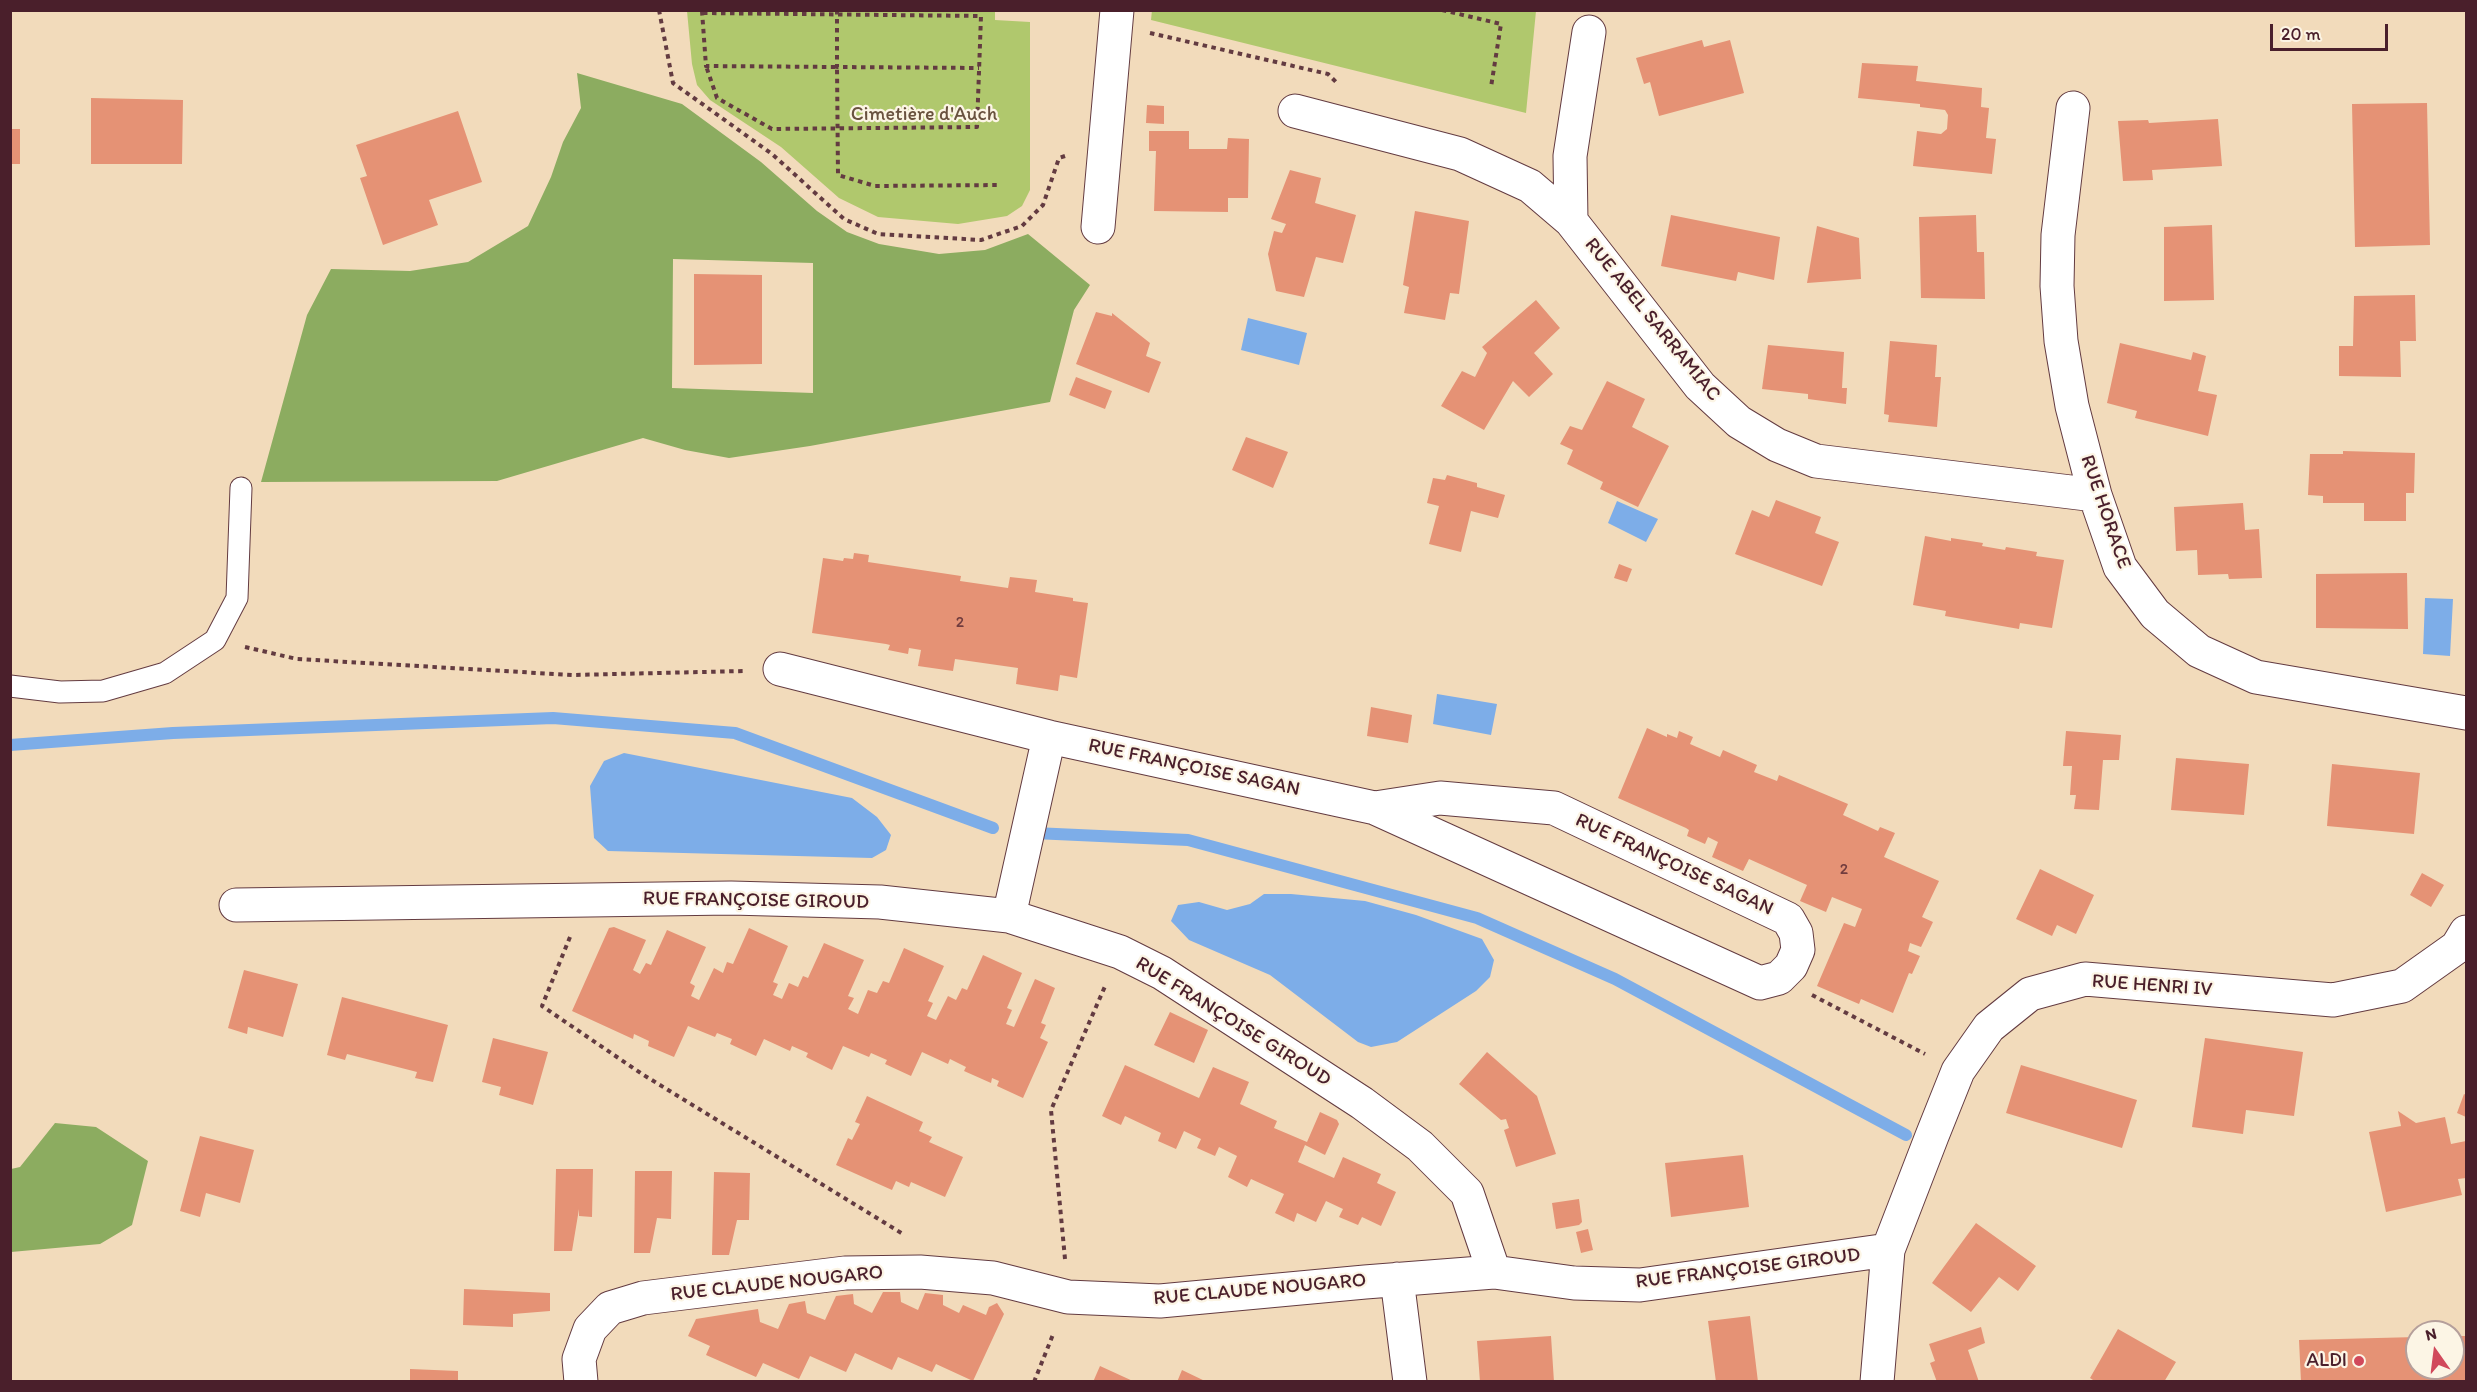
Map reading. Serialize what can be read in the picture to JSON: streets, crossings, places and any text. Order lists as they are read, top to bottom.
{
  "streets": {
    "street": [
      "RUE ABEL SARRAMIAC",
      "RUE HORACE",
      "RUE FRANÇOISE SAGAN",
      "RUE FRANÇOISE GIROUD",
      "RUE HENRI IV",
      "RUE CLAUDE NOUGARO"
    ]
  },
  "crossings": [
    ["RUE ABEL SARRAMIAC", "RUE HORACE"],
    ["RUE FRANÇOISE GIROUD", "RUE HENRI IV"],
    ["RUE FRANÇOISE GIROUD", "RUE CLAUDE NOUGARO"]
  ],
  "parks": ["Cimetière d'Auch"],
  "places": ["ALDI"],
  "house_numbers": ["2", "2"],
  "scale_bar": "20 m",
  "north": "top"
}
